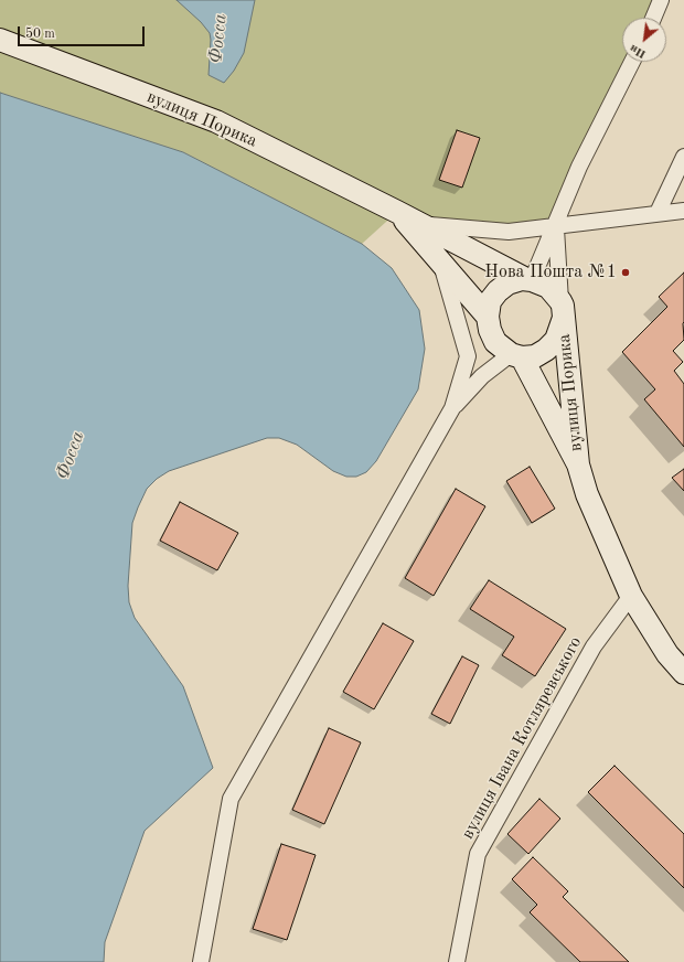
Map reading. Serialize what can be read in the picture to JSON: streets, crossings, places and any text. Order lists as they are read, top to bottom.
{
  "streets": {
    "main road": ["вулиця Порика"],
    "street": ["вулиця Івана Котляревського"]
  },
  "water": ["Фосса"],
  "places": ["Нова Пошта №1"],
  "scale_bar": "50 m",
  "north": "bottom left"
}
